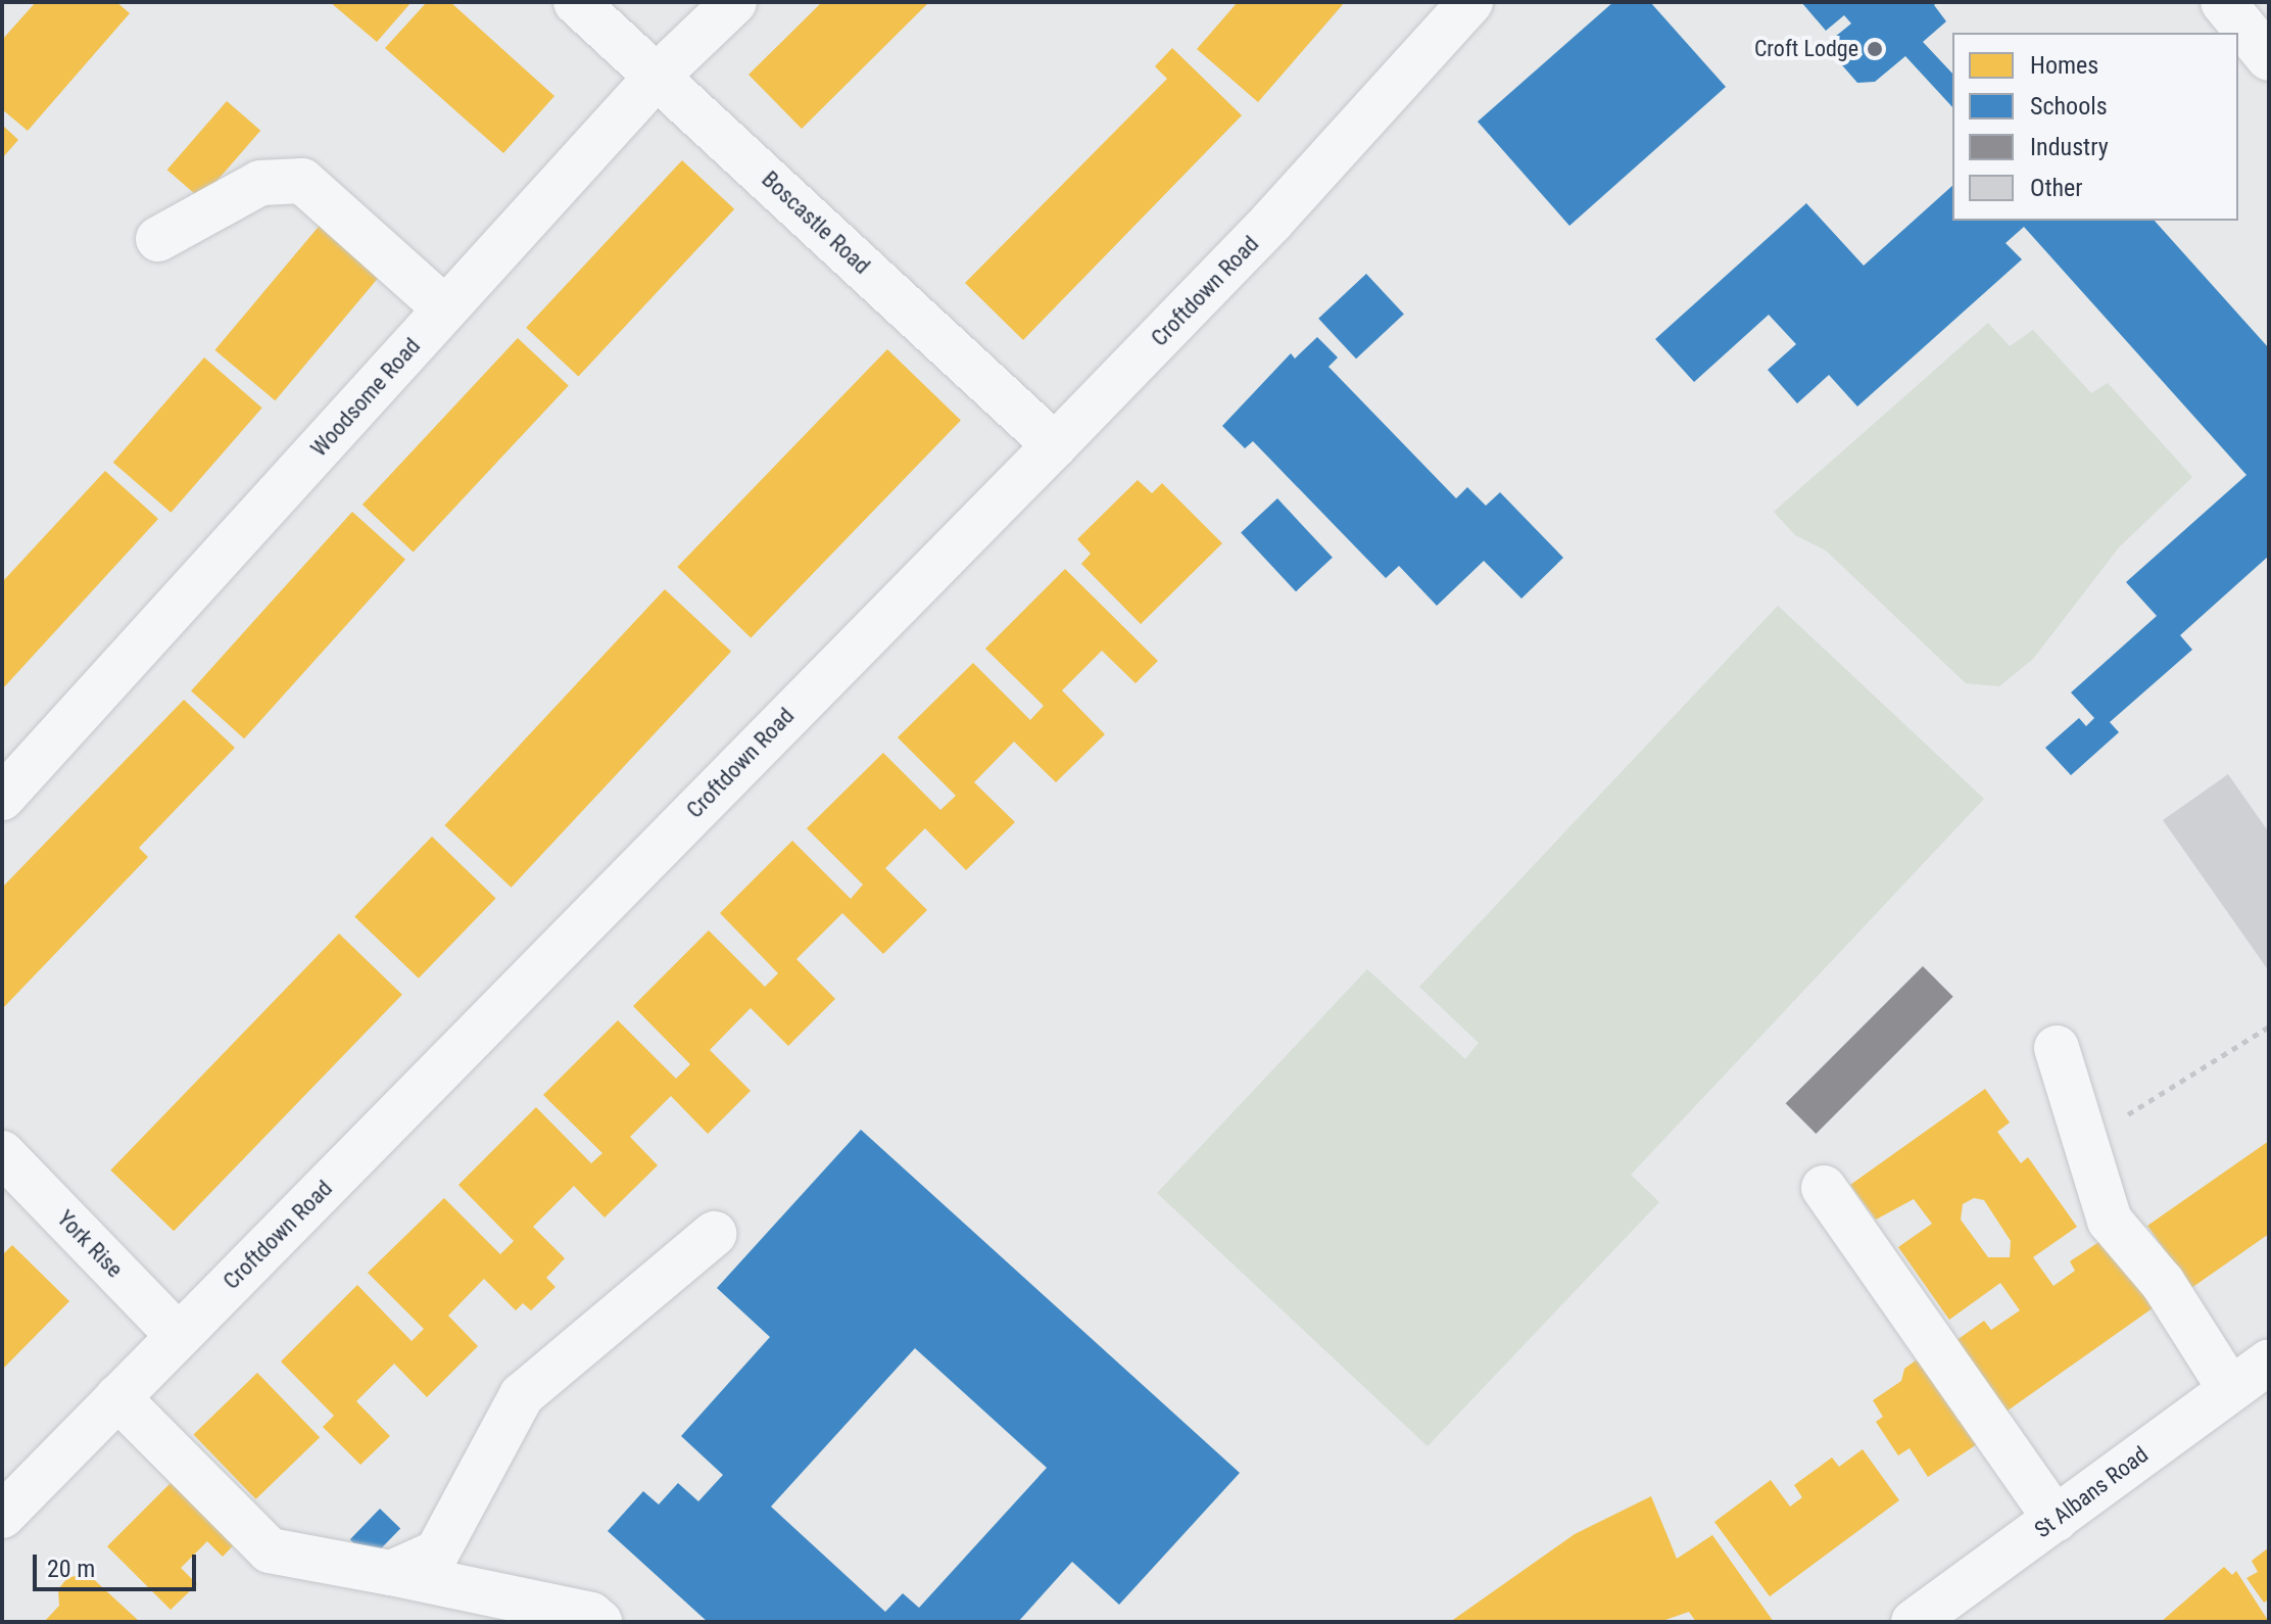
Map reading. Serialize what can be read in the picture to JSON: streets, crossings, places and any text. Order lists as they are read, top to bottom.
{
  "streets": {
    "street": [
      "Boscastle Road",
      "Croftdown Road",
      "Woodsome Road",
      "York Rise",
      "St Albans Road"
    ]
  },
  "crossings": [
    ["Boscastle Road", "Croftdown Road"],
    ["Boscastle Road", "Woodsome Road"],
    ["Croftdown Road", "York Rise"]
  ],
  "places": ["Croft Lodge"],
  "legend": [
    "Homes",
    "Schools",
    "Industry",
    "Other"
  ],
  "scale_bar": "20 m"
}
